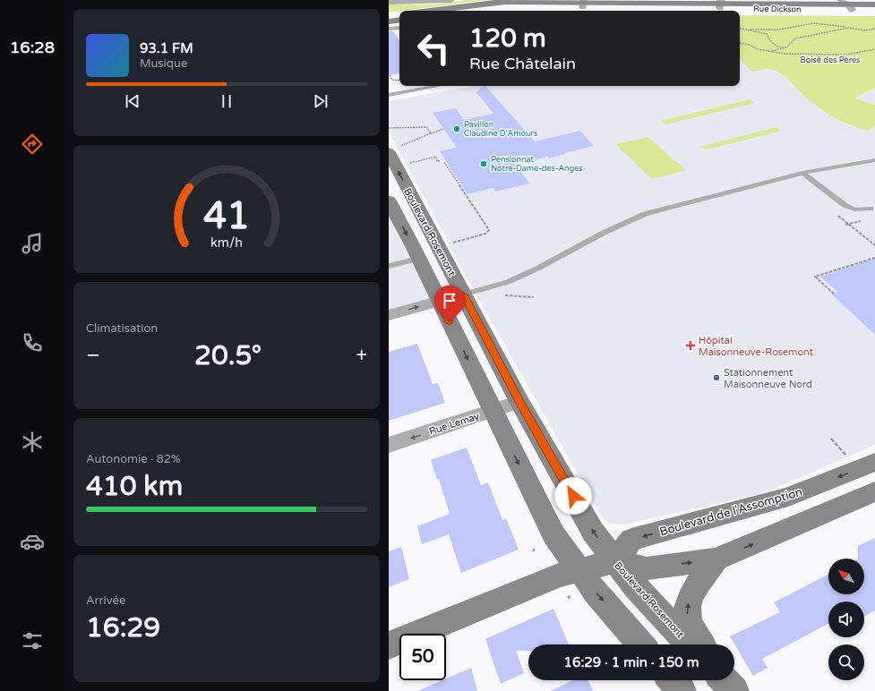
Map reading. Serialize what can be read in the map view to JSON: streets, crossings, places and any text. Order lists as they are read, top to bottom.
{
  "streets": {
    "main road": ["Rue Dickson", "Boulevard Rosemont", "Boulevard de l'Assomption"],
    "street": ["Rue Lemay"]
  },
  "crossings": [
    ["Boulevard Rosemont", "Rue Lemay"],
    ["Boulevard Rosemont", "Boulevard de l'Assomption"]
  ],
  "parks": ["Boisé des Pères"],
  "places": {
    "other": ["Pavillon Claudine D'Amours", "Pensionnat Notre-Dame-des-Anges", "Stationnement Maisonneuve Nord"],
    "health": ["Hôpital Maisonneuve-Rosemont"]
  },
  "north": "top left",
  "page": {
    "tabs": "16:28",
    "turn": ["120 m", "Rue Châtelain"],
    "song": ["93.1 FM", "Musique"],
    "tile": [
      "Climatisation",
      ["Autonomie · 82%", "410 km"],
      ["Arrivée", "16:29"]
    ],
    "heat": ["−", "20.5°", "+"],
    "limit": "50",
    "trip": "16:29 · 1 min · 150 m",
    "gauge": ["41", "km/h"]
  }
}
